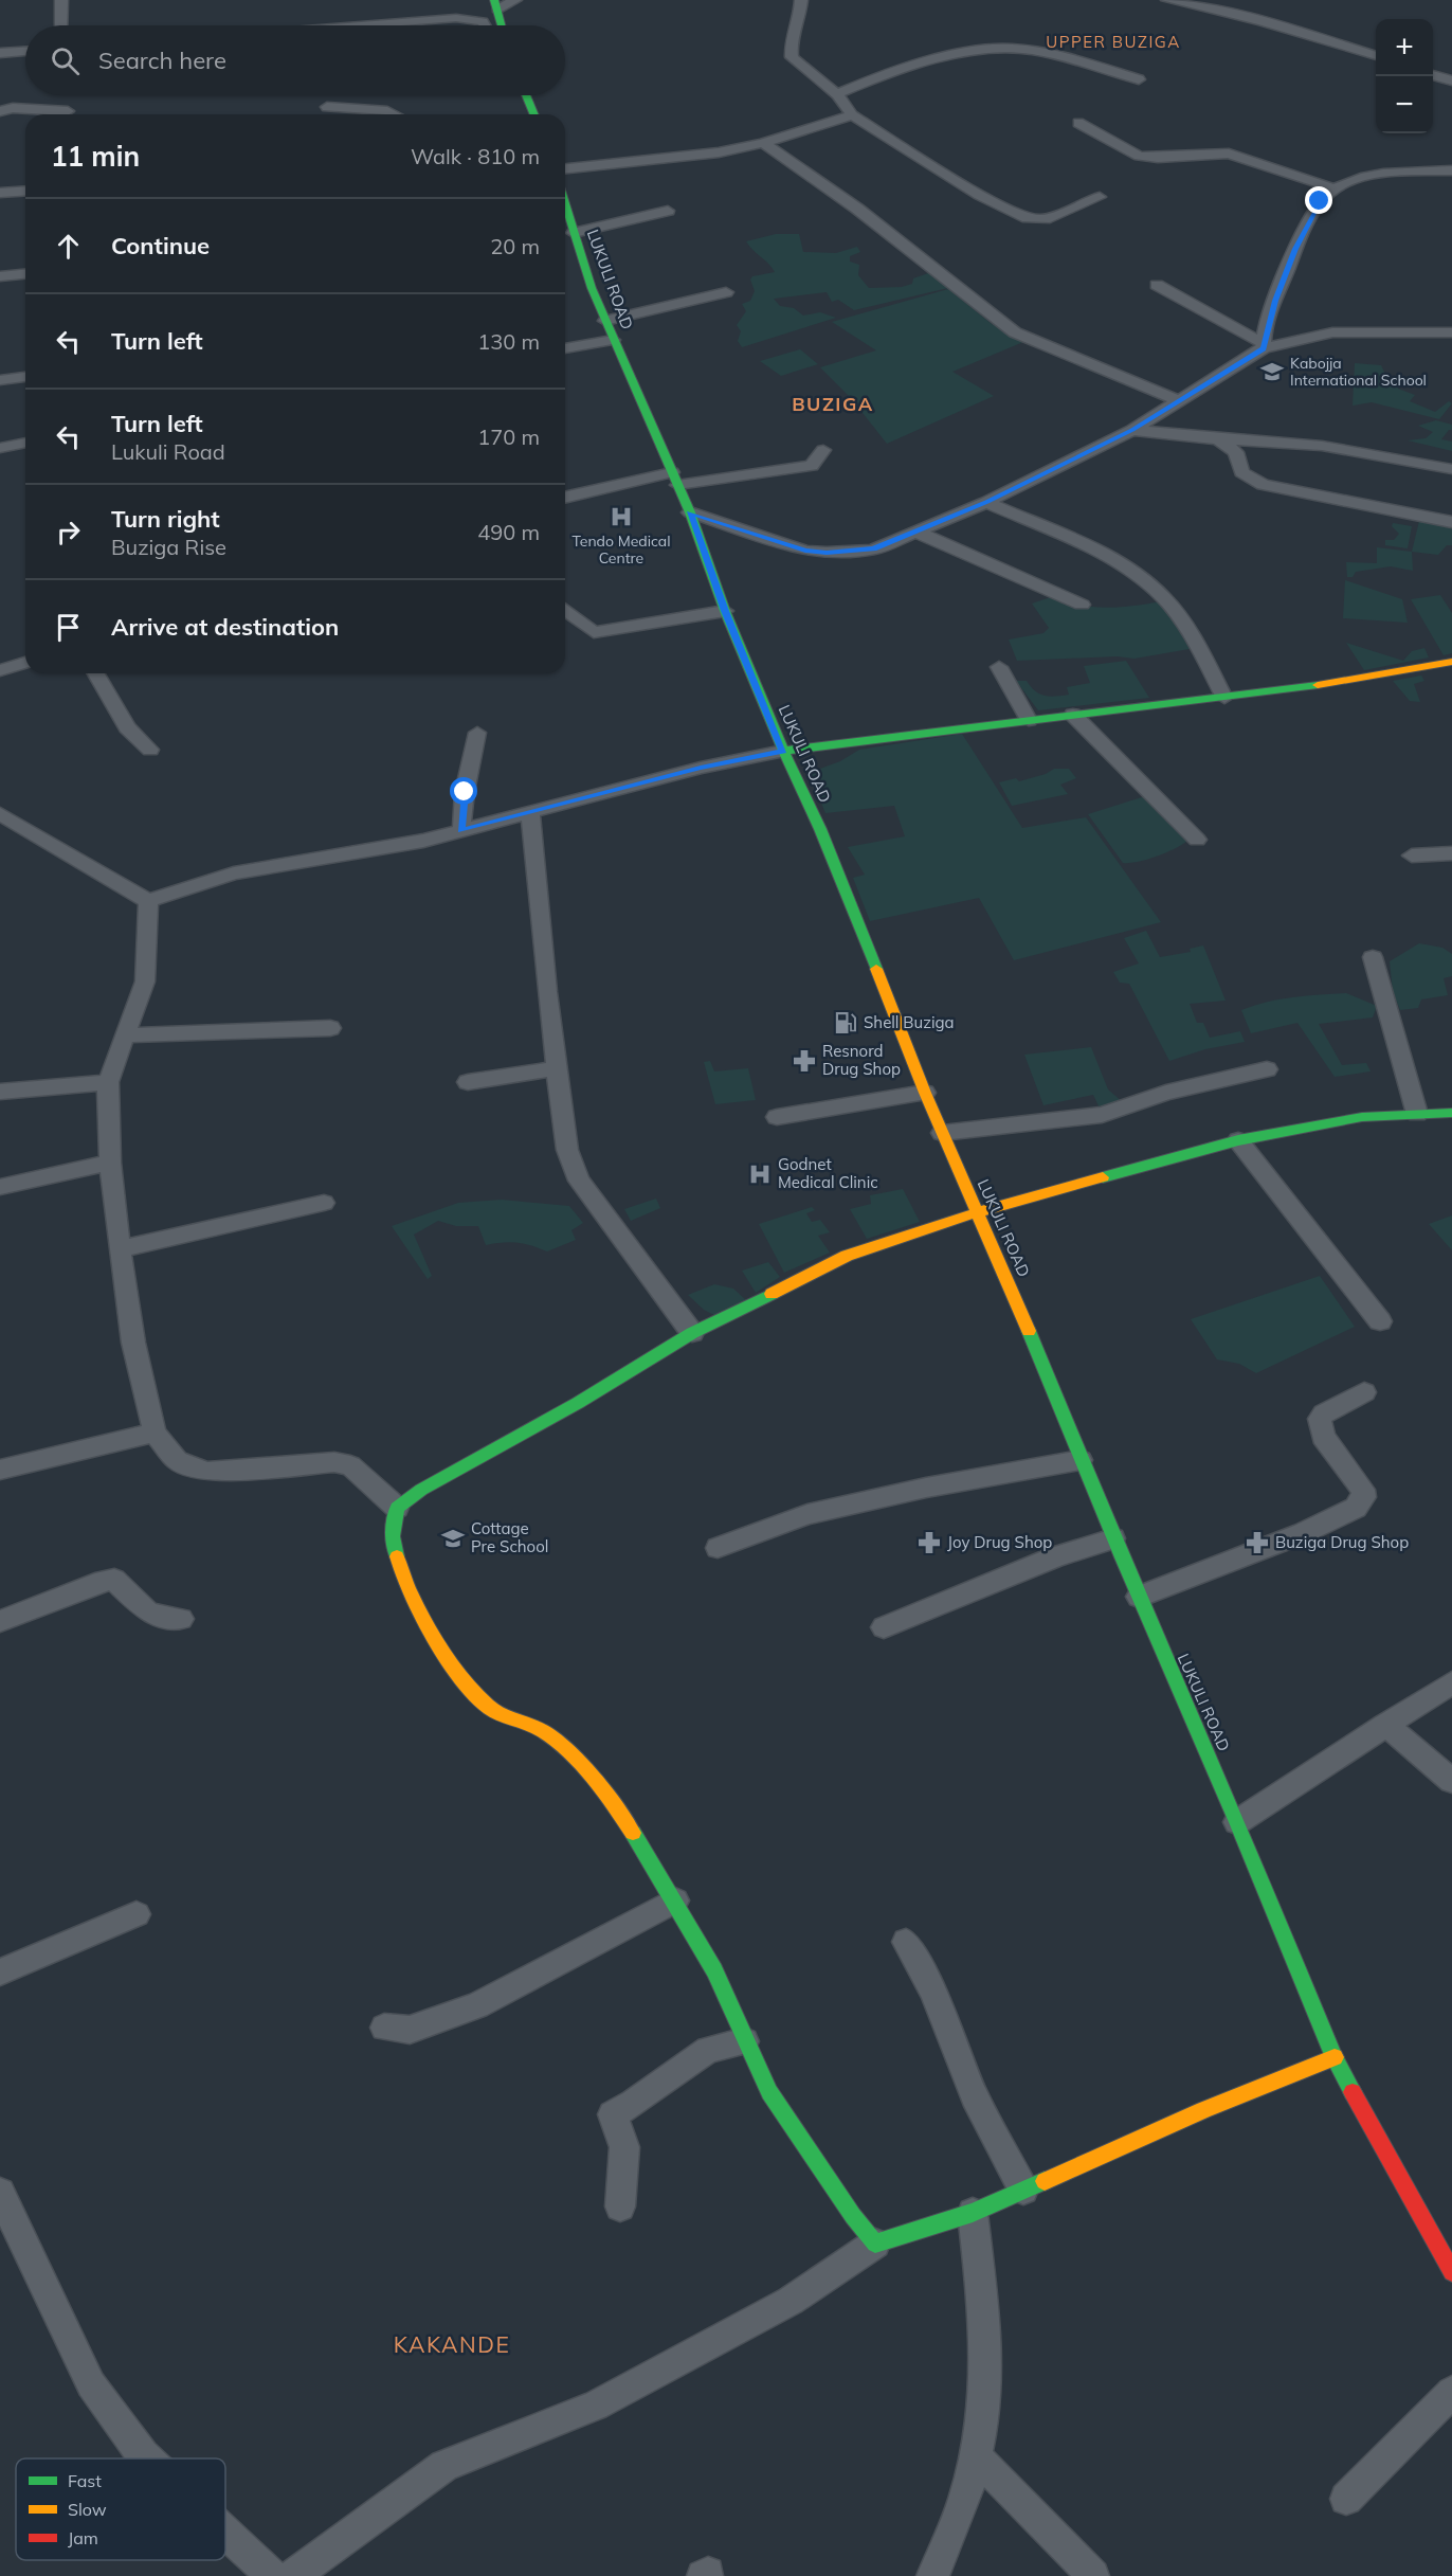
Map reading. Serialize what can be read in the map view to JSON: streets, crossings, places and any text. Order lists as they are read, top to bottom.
{
  "streets": {
    "street": ["LUKULI ROAD"]
  },
  "districts": ["UPPER BUZIGA", "BUZIGA", "KAKANDE"],
  "places": {
    "school or university": ["Kabojja International School", "Cottage Pre School"],
    "hospital": ["Tendo Medical Centre", "Godnet Medical Clinic"],
    "fuel station": ["Shell Buziga"],
    "pharmacy": ["Resnord Drug Shop", "Joy Drug Shop", "Buziga Drug Shop"]
  },
  "legend": ["Fast", "Slow", "Jam"],
  "page": {
    "map_buttons": ["+", "−"],
    "search": "Search here",
    "heading": ["11 min", "Walk · 810 m"],
    "list": [
      ["Continue", "20 m"],
      ["Turn left", "130 m"],
      ["Turn left", "Lukuli Road", "170 m"],
      ["Turn right", "Buziga Rise", "490 m"],
      "Arrive at destination"
    ]
  }
}
